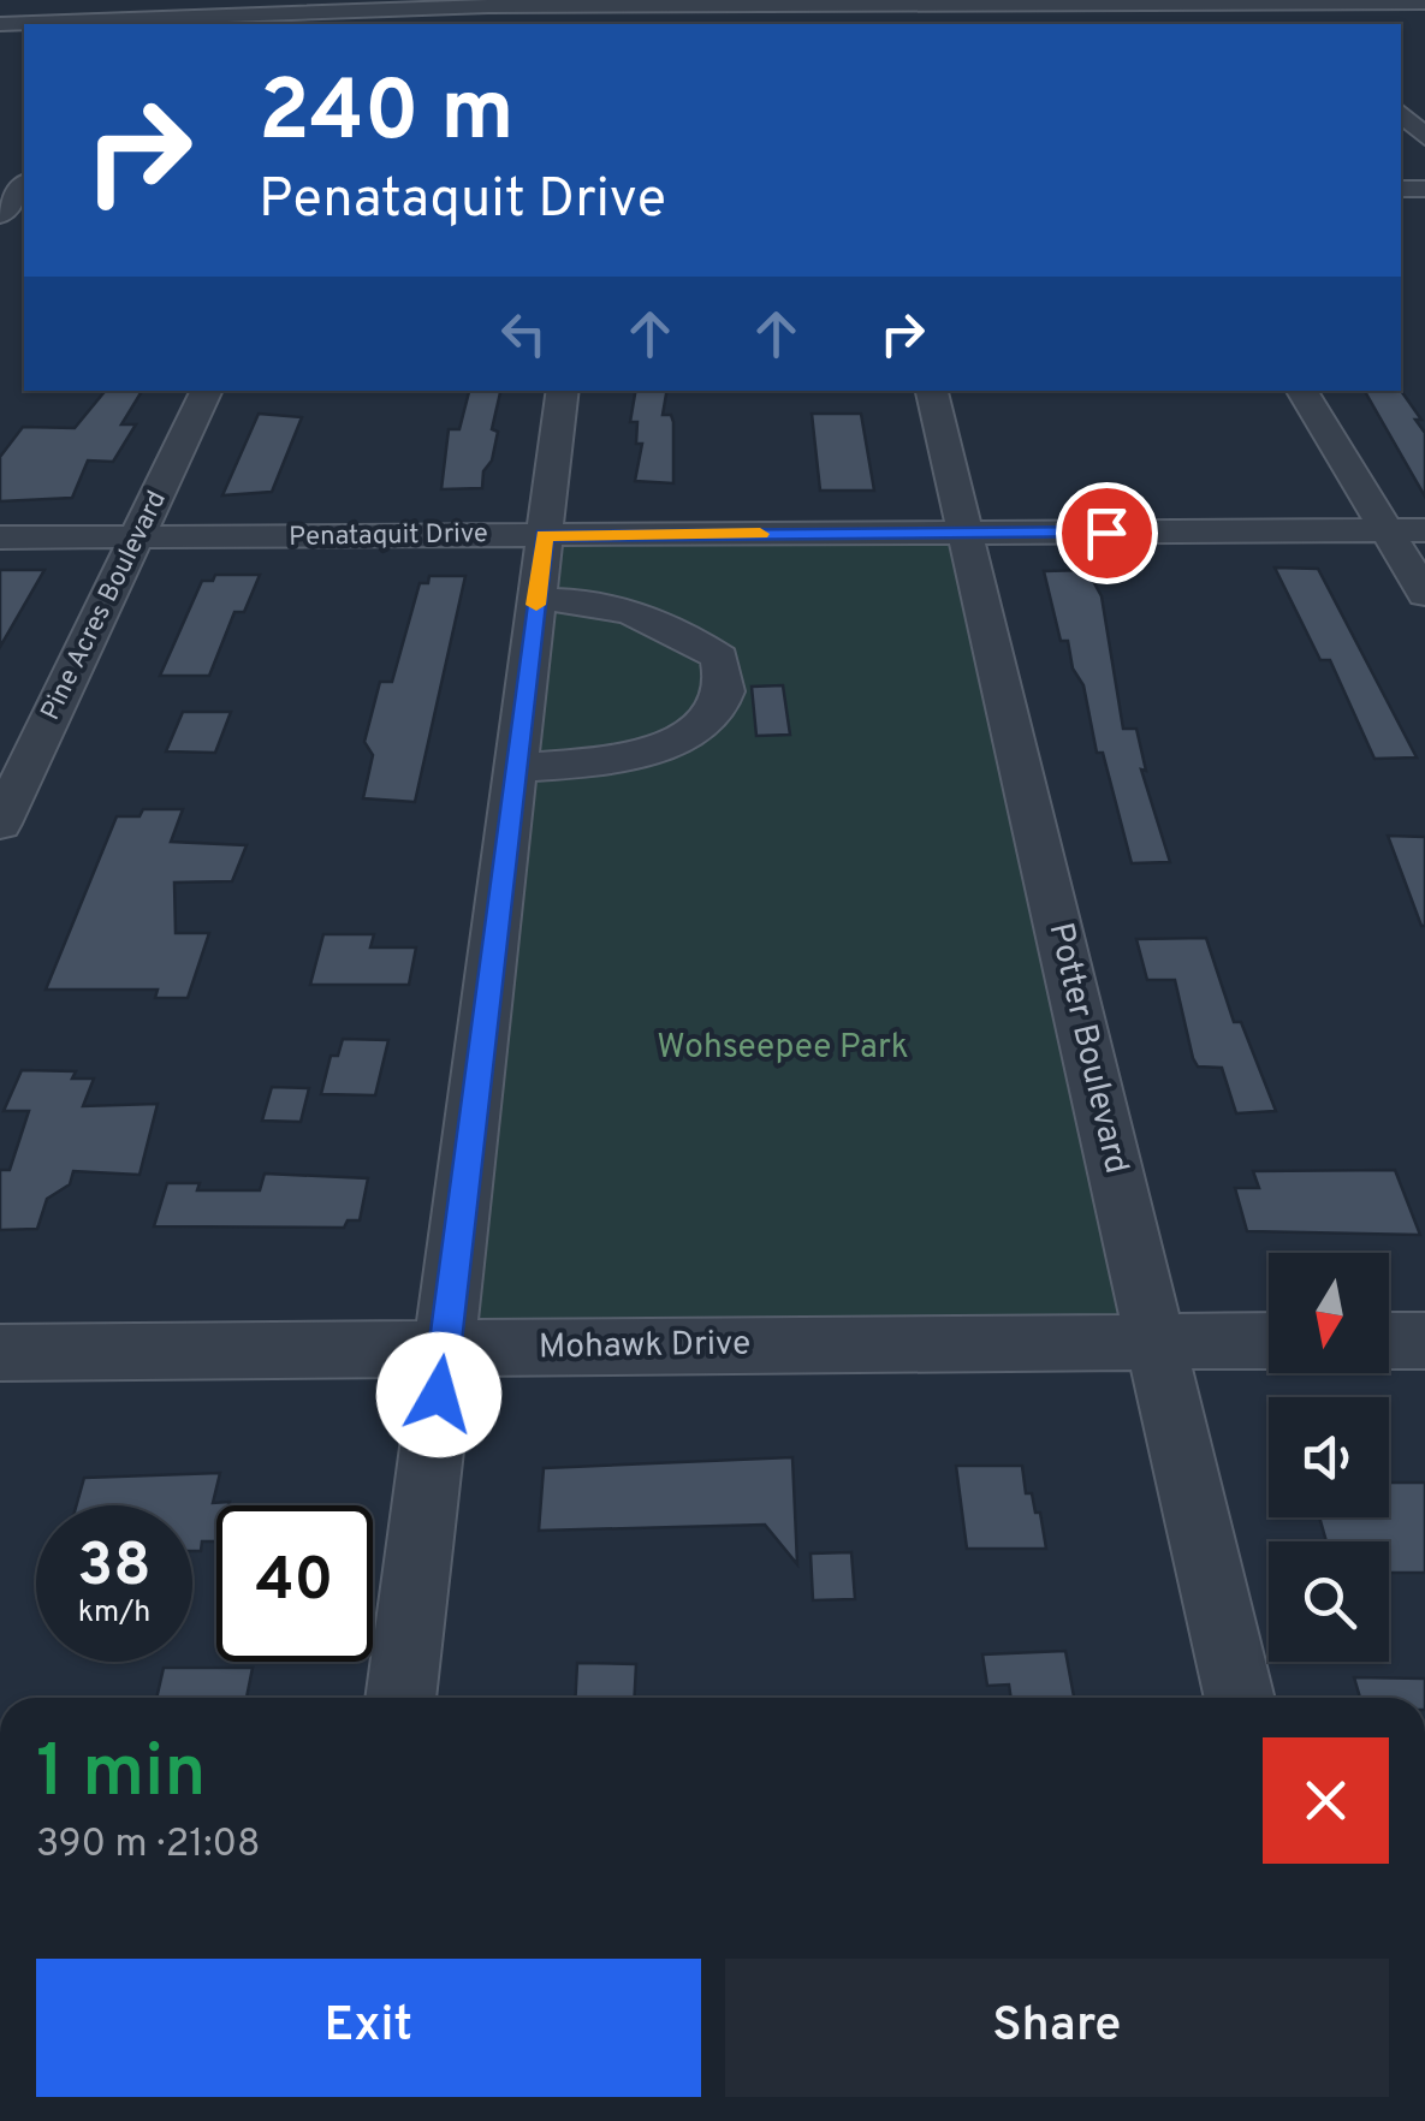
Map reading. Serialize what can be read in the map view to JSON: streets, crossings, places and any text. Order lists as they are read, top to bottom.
{
  "streets": {
    "street": [
      "Penataquit Drive",
      "Pine Acres Boulevard",
      "Potter Boulevard",
      "Mohawk Drive"
    ]
  },
  "crossings": [
    ["Penataquit Drive", "Pine Acres Boulevard"],
    ["Penataquit Drive", "Potter Boulevard"],
    ["Potter Boulevard", "Mohawk Drive"]
  ],
  "parks": ["Wohseepee Park"],
  "north": "bottom",
  "page": {
    "turn": ["240 m", "Penataquit Drive"],
    "speed": "38 km/h",
    "limit": "40",
    "heading": ["1 min", "390 m · 21:08"],
    "buttons": ["Exit", "Share"]
  }
}
